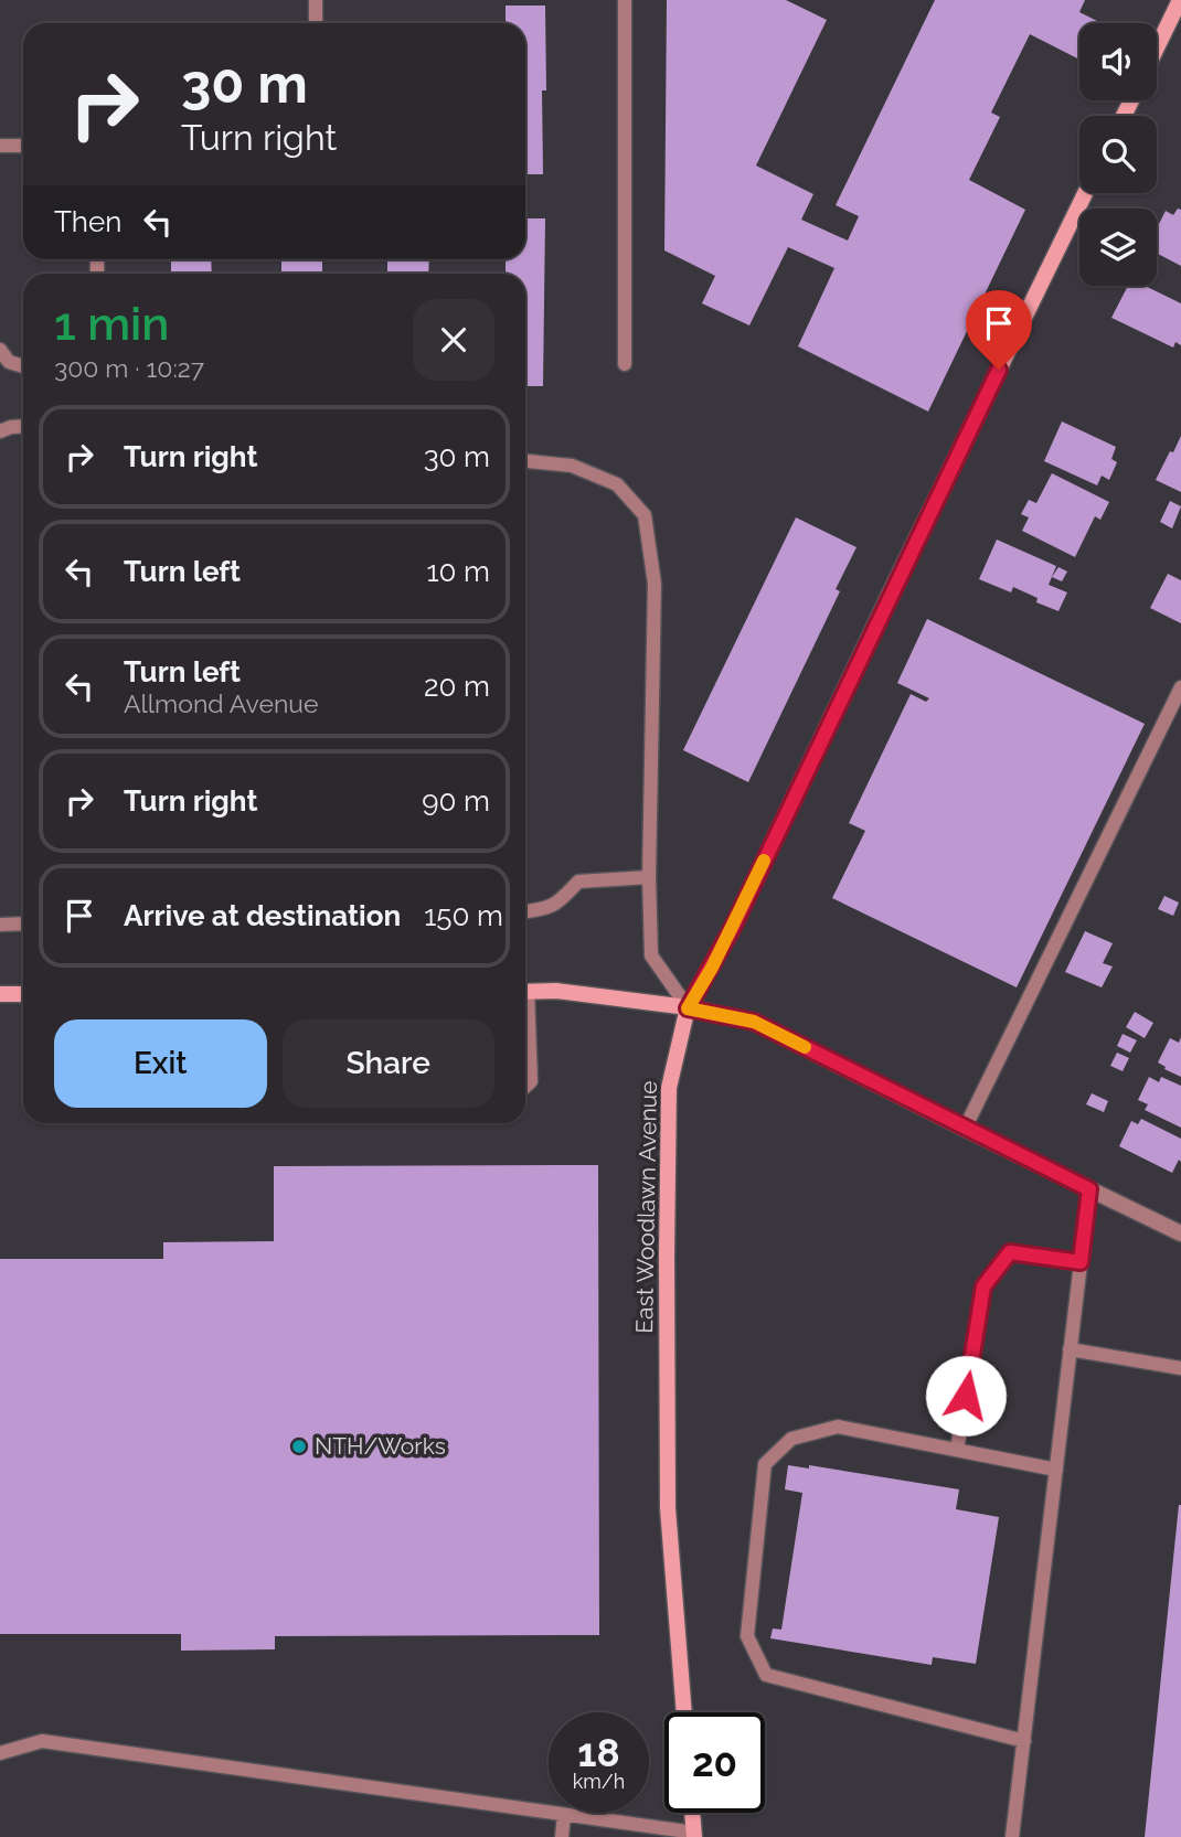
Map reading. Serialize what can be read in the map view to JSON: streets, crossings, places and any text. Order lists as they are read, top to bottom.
{
  "streets": {
    "main road": ["East Woodlawn Avenue"]
  },
  "places": ["NTH/Works"],
  "page": {
    "turn": ["30 m", "Turn right"],
    "then": "Then",
    "heading": ["1 min", "300 m · 10:27"],
    "list": [
      {
        "name": "Turn right",
        "value": "30 m"
      },
      {
        "name": "Turn left",
        "value": "10 m"
      },
      {
        "name": "Turn left",
        "note": "Allmond Avenue",
        "value": "20 m"
      },
      {
        "name": "Turn right",
        "value": "90 m"
      },
      {
        "name": "Arrive at destination",
        "value": "150 m"
      }
    ],
    "buttons": ["Exit", "Share"],
    "speed": "18 km/h",
    "limit": "20"
  }
}
